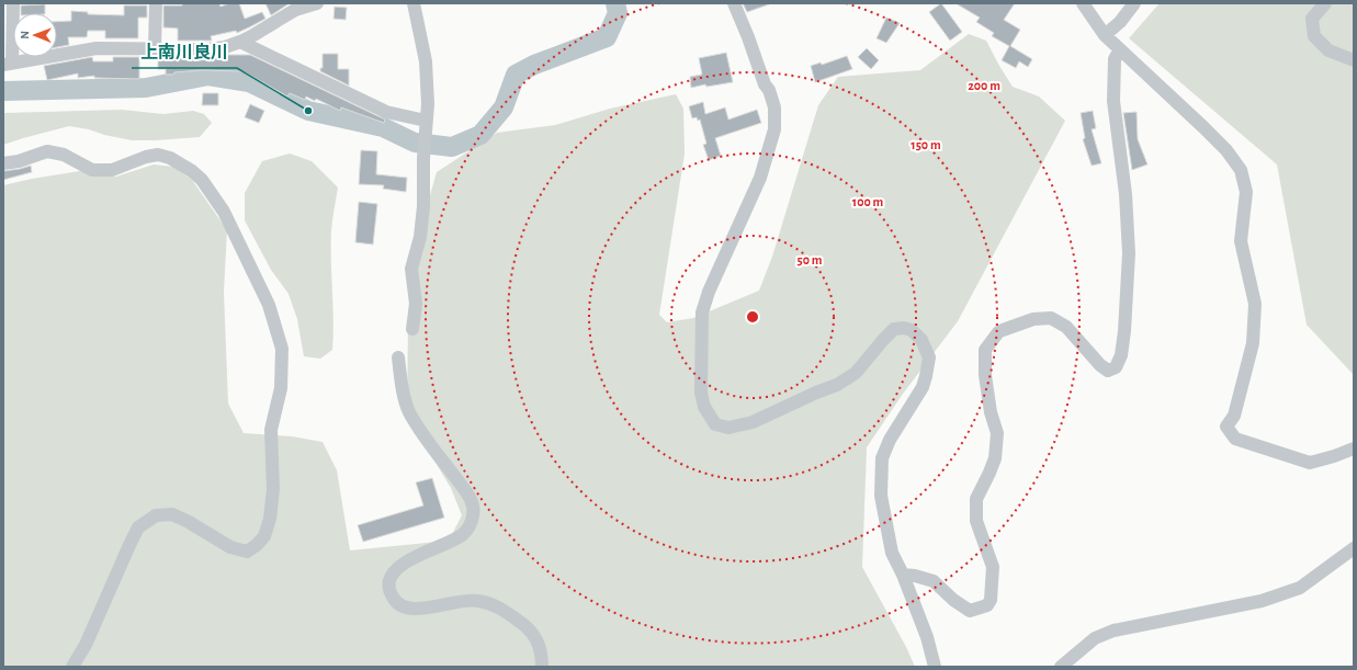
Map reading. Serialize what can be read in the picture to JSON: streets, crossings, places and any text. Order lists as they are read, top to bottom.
{
  "places": ["上南川良川"],
  "north": "left",
  "rings": [
    "200 m",
    "150 m",
    "100 m",
    "50 m"
  ]
}
